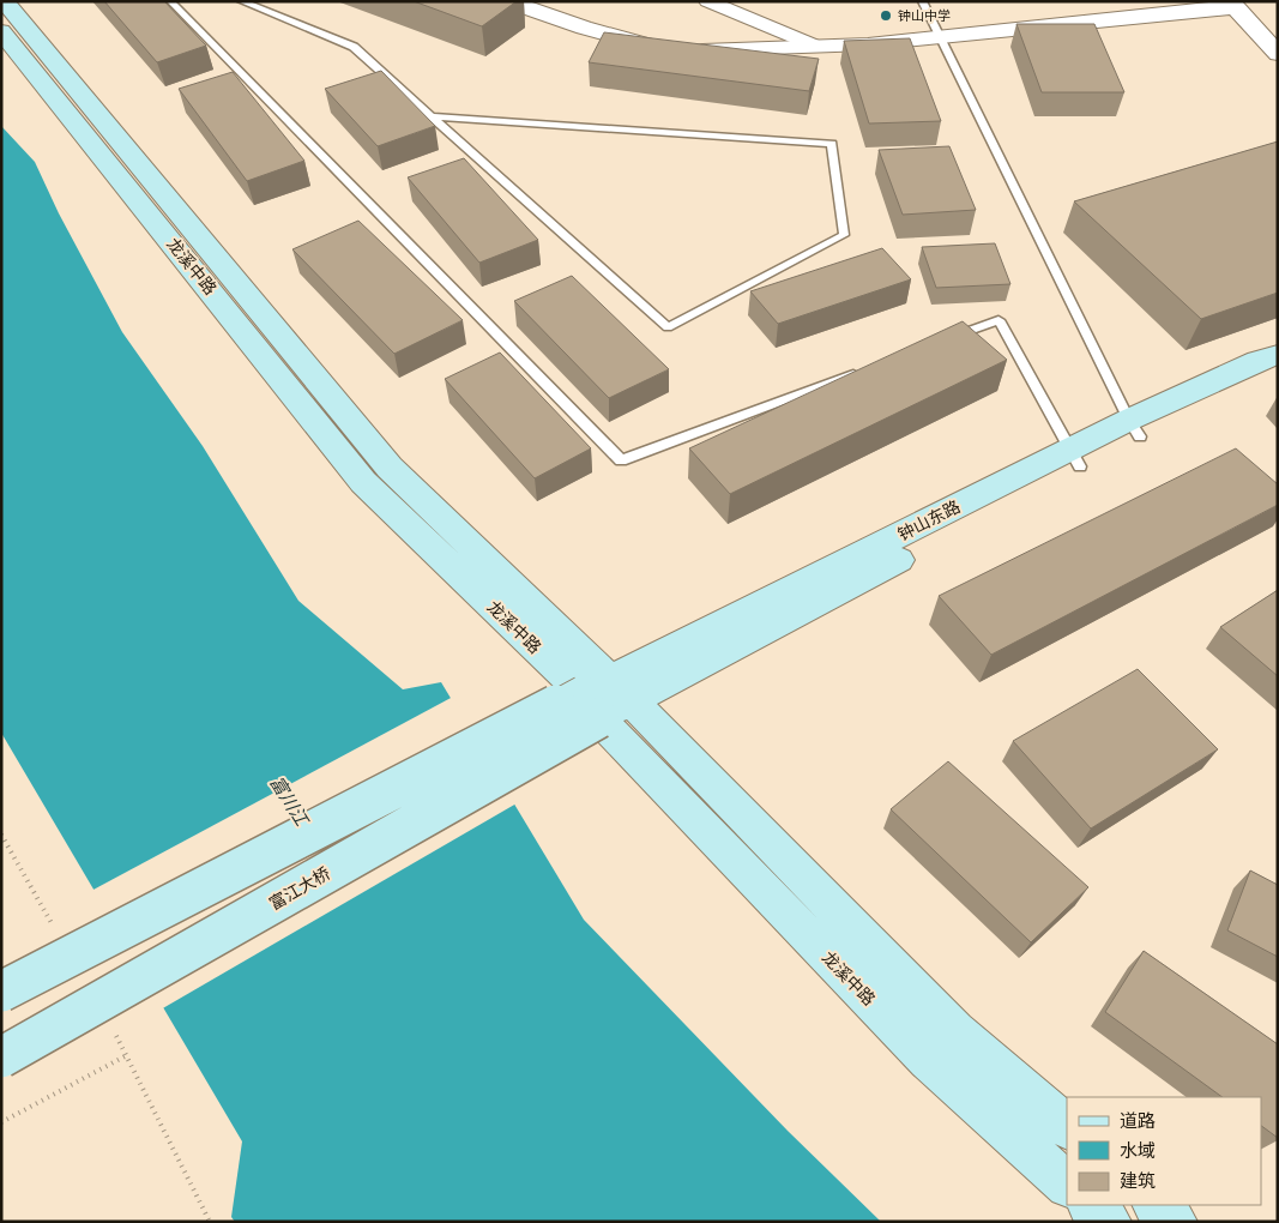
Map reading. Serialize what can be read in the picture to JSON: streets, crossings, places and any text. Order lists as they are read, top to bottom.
{
  "streets": {
    "main road": ["龙溪中路", "钟山东路", "富江大桥"]
  },
  "crossings": [
    ["龙溪中路", "钟山东路"],
    ["龙溪中路", "富江大桥"],
    ["钟山东路", "富江大桥"]
  ],
  "water": ["富川江"],
  "places": ["钟山中学"],
  "legend": ["道路", "水域", "建筑"]
}
